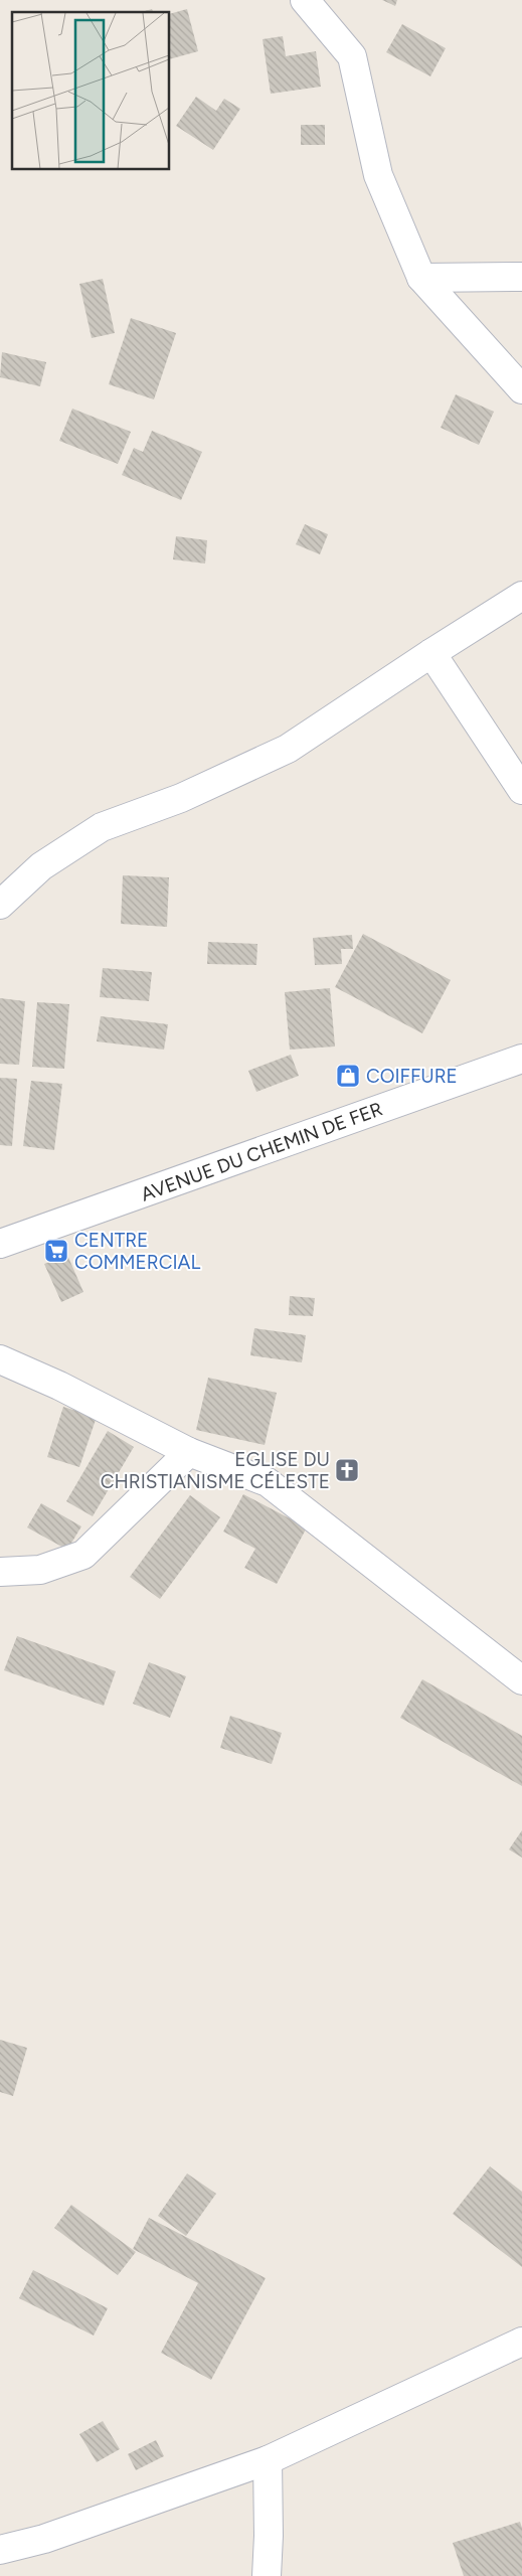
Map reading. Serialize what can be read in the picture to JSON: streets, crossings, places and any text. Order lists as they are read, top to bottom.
{
  "streets": {
    "street": ["AVENUE DU CHEMIN DE FER"]
  },
  "places": {
    "shop": ["COIFFURE"],
    "supermarket": ["CENTRE COMMERCIAL"],
    "church": ["EGLISE DU CHRISTIANISME CÉLESTE"]
  }
}
